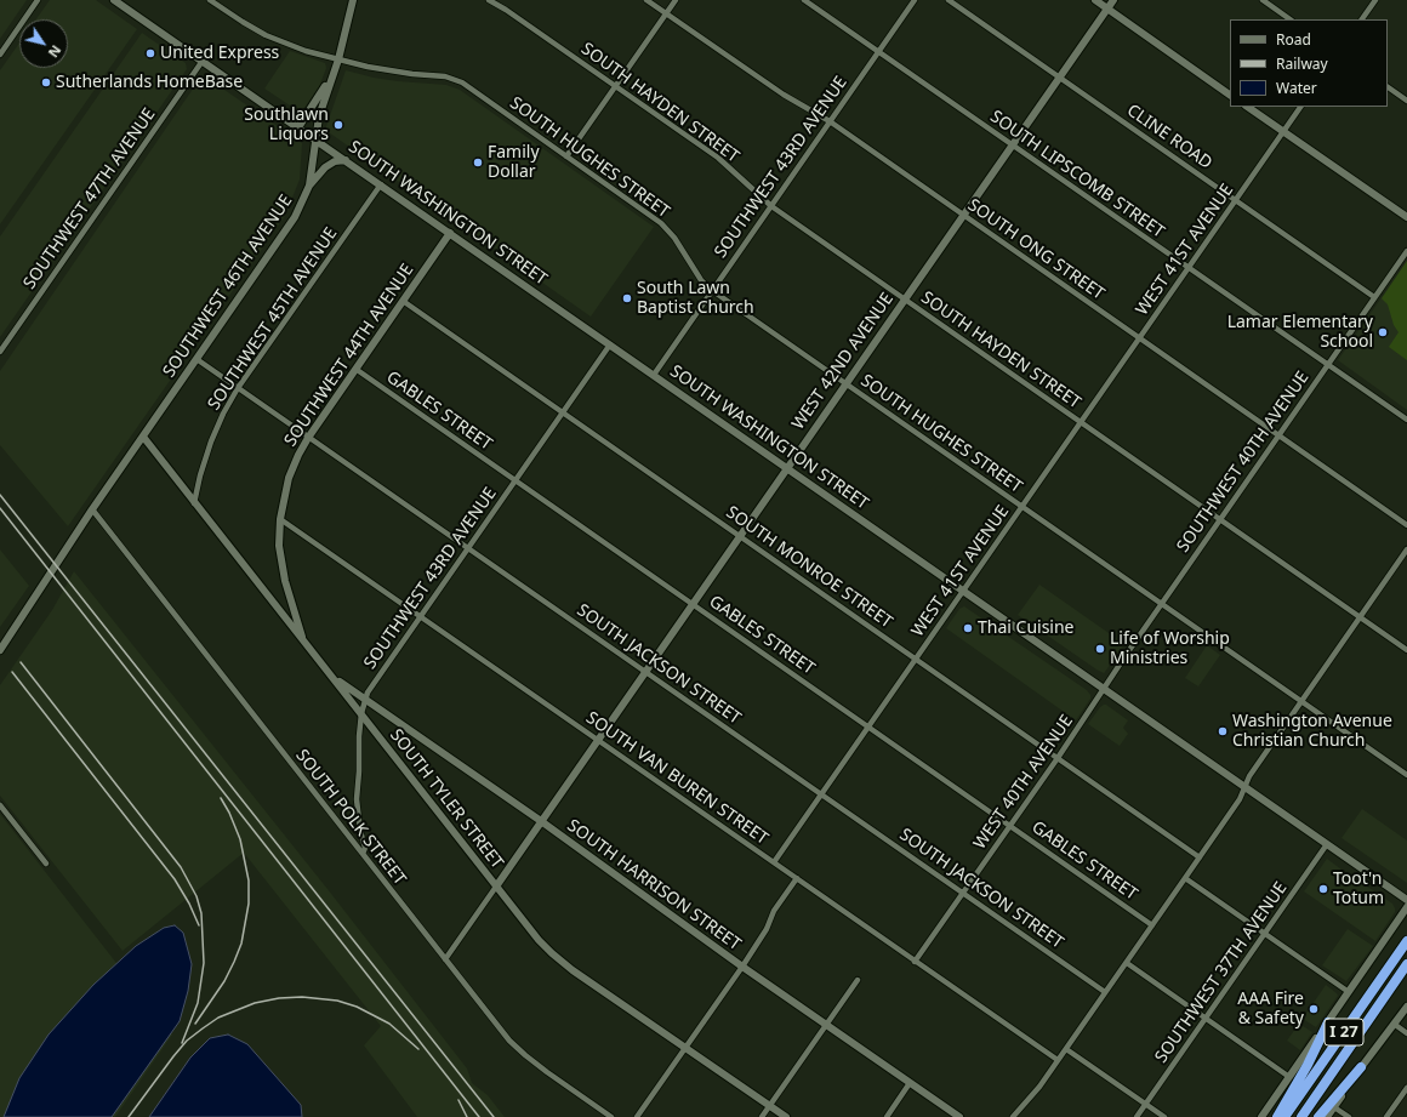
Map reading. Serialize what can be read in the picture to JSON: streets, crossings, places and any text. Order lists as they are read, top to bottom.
{
  "streets": {
    "highway": ["I 27"],
    "main road": [
      "SOUTH WASHINGTON STREET",
      "SOUTHWEST 46TH AVENUE",
      "SOUTHWEST 44TH AVENUE",
      "WEST 42ND AVENUE",
      "SOUTH TYLER STREET",
      "SOUTH HARRISON STREET"
    ],
    "street": [
      "SOUTH HAYDEN STREET",
      "CLINE ROAD",
      "SOUTH HUGHES STREET",
      "SOUTHWEST 43RD AVENUE",
      "SOUTH LIPSCOMB STREET",
      "SOUTHWEST 47TH AVENUE",
      "SOUTH ONG STREET",
      "WEST 41ST AVENUE",
      "SOUTHWEST 45TH AVENUE",
      "GABLES STREET",
      "SOUTHWEST 40TH AVENUE",
      "SOUTH MONROE STREET",
      "SOUTH JACKSON STREET",
      "SOUTH VAN BUREN STREET",
      "WEST 40TH AVENUE",
      "SOUTH POLK STREET",
      "SOUTHWEST 37TH AVENUE"
    ]
  },
  "crossings": [
    ["SOUTH HAYDEN STREET", "SOUTHWEST 43RD AVENUE"],
    ["SOUTH HAYDEN STREET", "WEST 41ST AVENUE"],
    ["SOUTH HAYDEN STREET", "WEST 42ND AVENUE"],
    ["SOUTH HAYDEN STREET", "SOUTHWEST 40TH AVENUE"],
    ["CLINE ROAD", "WEST 41ST AVENUE"],
    ["CLINE ROAD", "WEST 42ND AVENUE"],
    ["CLINE ROAD", "SOUTHWEST 40TH AVENUE"],
    ["SOUTH HUGHES STREET", "SOUTHWEST 43RD AVENUE"],
    ["SOUTH HUGHES STREET", "WEST 41ST AVENUE"],
    ["SOUTH HUGHES STREET", "SOUTHWEST 46TH AVENUE"],
    ["SOUTH HUGHES STREET", "WEST 42ND AVENUE"],
    ["SOUTH HUGHES STREET", "SOUTHWEST 40TH AVENUE"],
    ["SOUTHWEST 43RD AVENUE", "SOUTH LIPSCOMB STREET"],
    ["SOUTHWEST 43RD AVENUE", "SOUTH WASHINGTON STREET"],
    ["SOUTHWEST 43RD AVENUE", "SOUTH ONG STREET"],
    ["SOUTHWEST 43RD AVENUE", "GABLES STREET"],
    ["SOUTHWEST 43RD AVENUE", "SOUTH MONROE STREET"],
    ["SOUTHWEST 43RD AVENUE", "SOUTH JACKSON STREET"],
    ["SOUTHWEST 43RD AVENUE", "SOUTH VAN BUREN STREET"],
    ["SOUTHWEST 43RD AVENUE", "SOUTH TYLER STREET"],
    ["SOUTHWEST 43RD AVENUE", "SOUTH POLK STREET"],
    ["SOUTHWEST 43RD AVENUE", "SOUTH HARRISON STREET"],
    ["SOUTH LIPSCOMB STREET", "WEST 41ST AVENUE"],
    ["SOUTH LIPSCOMB STREET", "WEST 42ND AVENUE"],
    ["SOUTH LIPSCOMB STREET", "SOUTHWEST 40TH AVENUE"],
    ["SOUTHWEST 47TH AVENUE", "SOUTH WASHINGTON STREET"],
    ["SOUTH WASHINGTON STREET", "WEST 41ST AVENUE"],
    ["SOUTH WASHINGTON STREET", "SOUTHWEST 46TH AVENUE"],
    ["SOUTH WASHINGTON STREET", "SOUTHWEST 45TH AVENUE"],
    ["SOUTH WASHINGTON STREET", "SOUTHWEST 44TH AVENUE"],
    ["SOUTH WASHINGTON STREET", "WEST 42ND AVENUE"],
    ["SOUTH WASHINGTON STREET", "SOUTHWEST 40TH AVENUE"],
    ["SOUTH WASHINGTON STREET", "WEST 40TH AVENUE"],
    ["SOUTH WASHINGTON STREET", "SOUTHWEST 37TH AVENUE"],
    ["SOUTH ONG STREET", "WEST 41ST AVENUE"],
    ["SOUTH ONG STREET", "WEST 42ND AVENUE"],
    ["SOUTH ONG STREET", "SOUTHWEST 40TH AVENUE"],
    ["WEST 41ST AVENUE", "GABLES STREET"],
    ["WEST 41ST AVENUE", "SOUTH MONROE STREET"],
    ["WEST 41ST AVENUE", "SOUTH JACKSON STREET"],
    ["WEST 41ST AVENUE", "SOUTH VAN BUREN STREET"],
    ["SOUTHWEST 46TH AVENUE", "SOUTH JACKSON STREET"],
    ["SOUTHWEST 46TH AVENUE", "SOUTH TYLER STREET"],
    ["SOUTHWEST 46TH AVENUE", "SOUTH POLK STREET"],
    ["SOUTHWEST 45TH AVENUE", "SOUTH JACKSON STREET"],
    ["SOUTHWEST 45TH AVENUE", "SOUTH TYLER STREET"],
    ["SOUTHWEST 44TH AVENUE", "GABLES STREET"],
    ["SOUTHWEST 44TH AVENUE", "SOUTH MONROE STREET"],
    ["SOUTHWEST 44TH AVENUE", "SOUTH JACKSON STREET"],
    ["SOUTHWEST 44TH AVENUE", "SOUTH VAN BUREN STREET"],
    ["SOUTHWEST 44TH AVENUE", "SOUTH TYLER STREET"],
    ["WEST 42ND AVENUE", "GABLES STREET"],
    ["WEST 42ND AVENUE", "SOUTH MONROE STREET"],
    ["WEST 42ND AVENUE", "SOUTH JACKSON STREET"],
    ["WEST 42ND AVENUE", "SOUTH VAN BUREN STREET"],
    ["WEST 42ND AVENUE", "SOUTH TYLER STREET"],
    ["WEST 42ND AVENUE", "SOUTH HARRISON STREET"],
    ["GABLES STREET", "WEST 40TH AVENUE"],
    ["SOUTHWEST 40TH AVENUE", "WEST 40TH AVENUE"],
    ["SOUTH MONROE STREET", "WEST 40TH AVENUE"],
    ["SOUTH JACKSON STREET", "WEST 40TH AVENUE"],
    ["SOUTH VAN BUREN STREET", "WEST 40TH AVENUE"],
    ["SOUTH TYLER STREET", "SOUTH HARRISON STREET"]
  ],
  "places": [
    "United Express",
    "Sutherlands HomeBase",
    "Southlawn Liquors",
    "Family Dollar",
    "South Lawn Baptist Church",
    "Lamar Elementary School",
    "Thai Cuisine",
    "Life of Worship Ministries",
    "Washington Avenue Christian Church",
    "Toot'n Totum",
    "AAA Fire & Safety"
  ],
  "legend": ["Road", "Railway", "Water"],
  "north": "bottom right"
}
